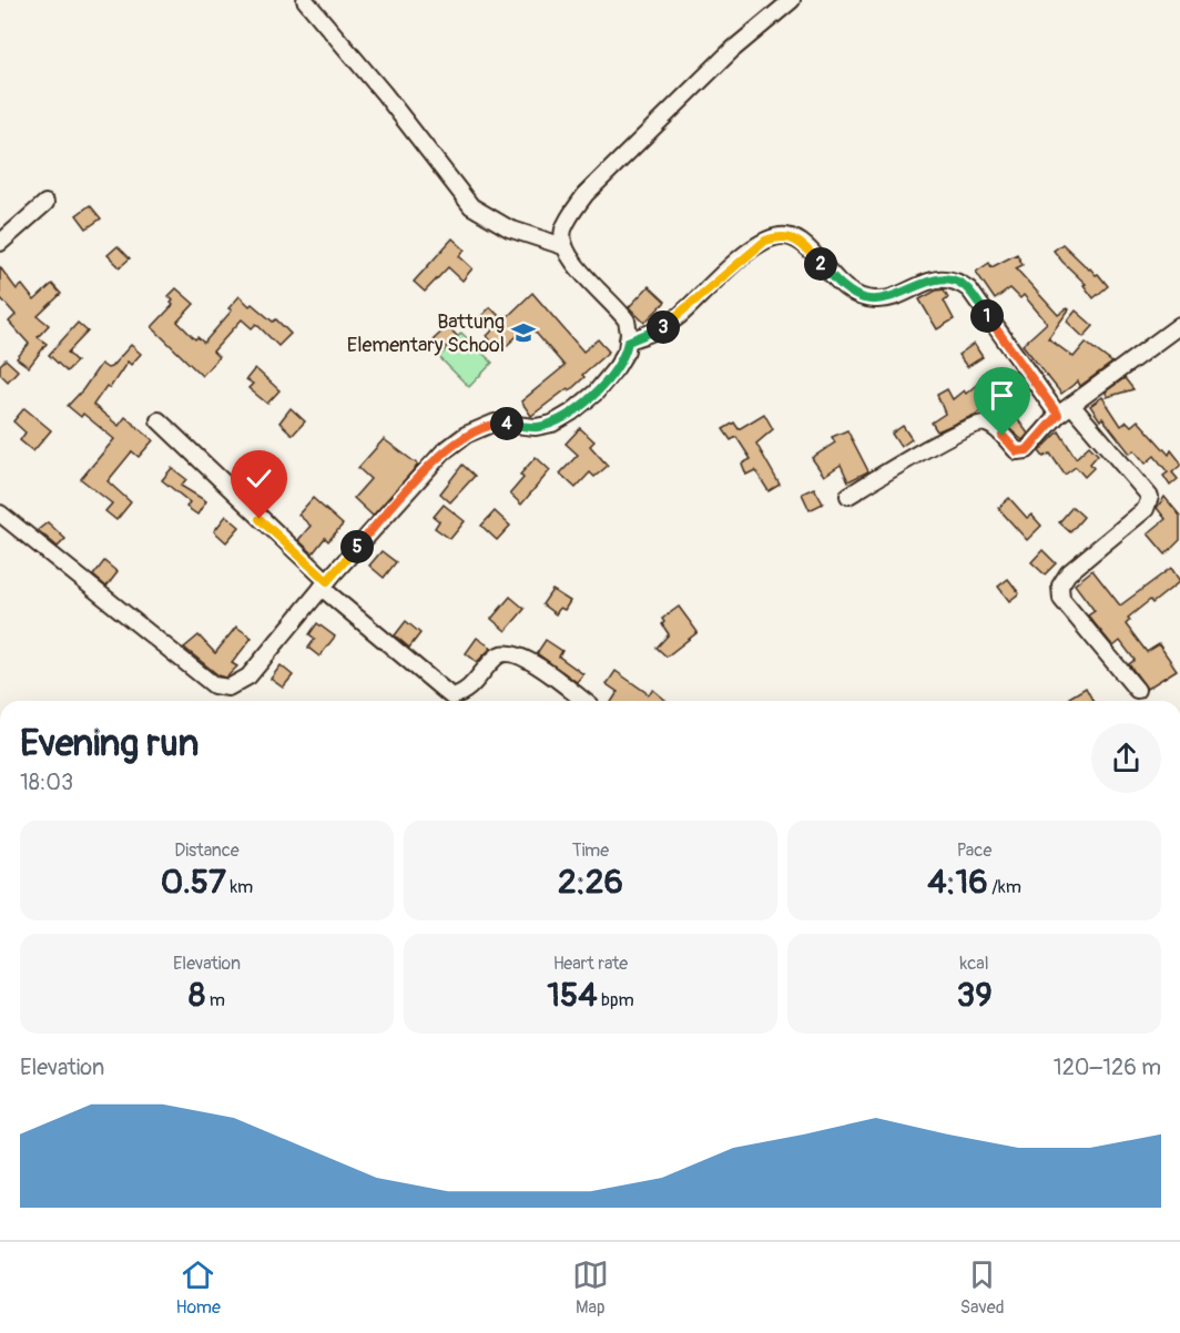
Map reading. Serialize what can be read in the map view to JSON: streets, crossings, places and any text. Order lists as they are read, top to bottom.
{
  "places": {
    "school or university": ["Battung Elementary School"]
  },
  "page": {
    "pins": [
      "2",
      "1",
      "3",
      "4",
      "5"
    ],
    "heading": ["Evening run", "18:03"],
    "stats": [
      ["Distance", "0.57 km"],
      ["Time", "2:26"],
      ["Pace", "4:16 /km"],
      ["Elevation", "8 m"],
      ["Heart rate", "154 bpm"],
      ["kcal", "39"]
    ],
    "chart": ["Elevation", "120–126 m"],
    "tabs": ["Home", "Map", "Saved"]
  }
}
